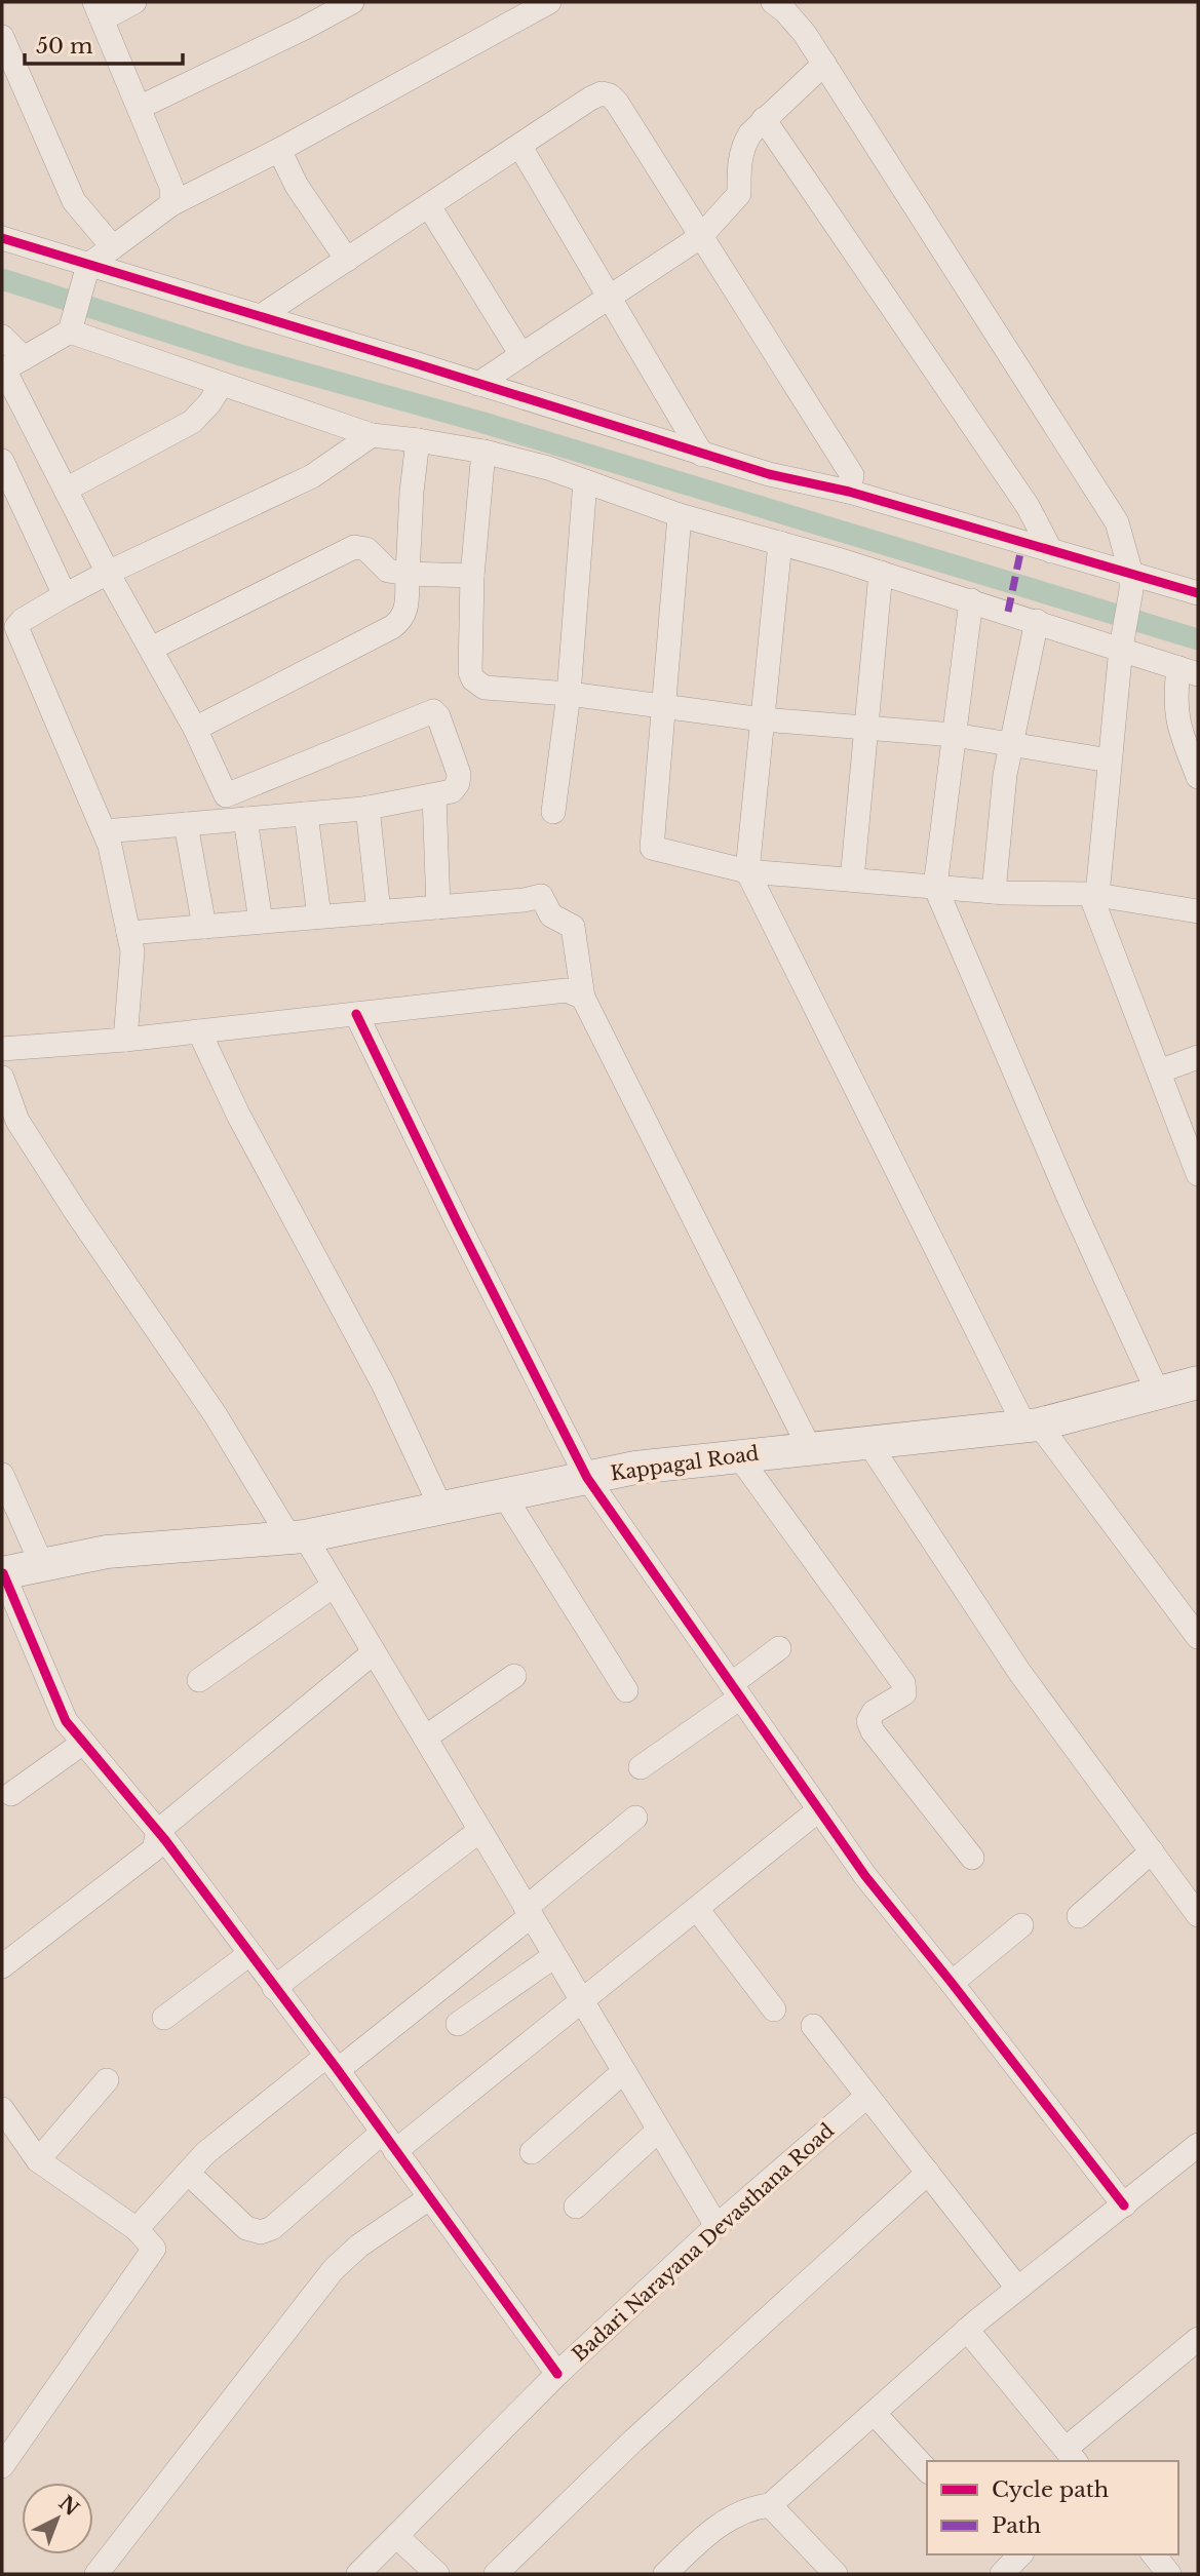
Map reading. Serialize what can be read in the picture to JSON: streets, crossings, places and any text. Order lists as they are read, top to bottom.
{
  "streets": {
    "main road": ["Kappagal Road"],
    "street": ["Badari Narayana Devasthana Road"]
  },
  "legend": ["Cycle path", "Path"],
  "scale_bar": "50 m",
  "north": "top right"
}
